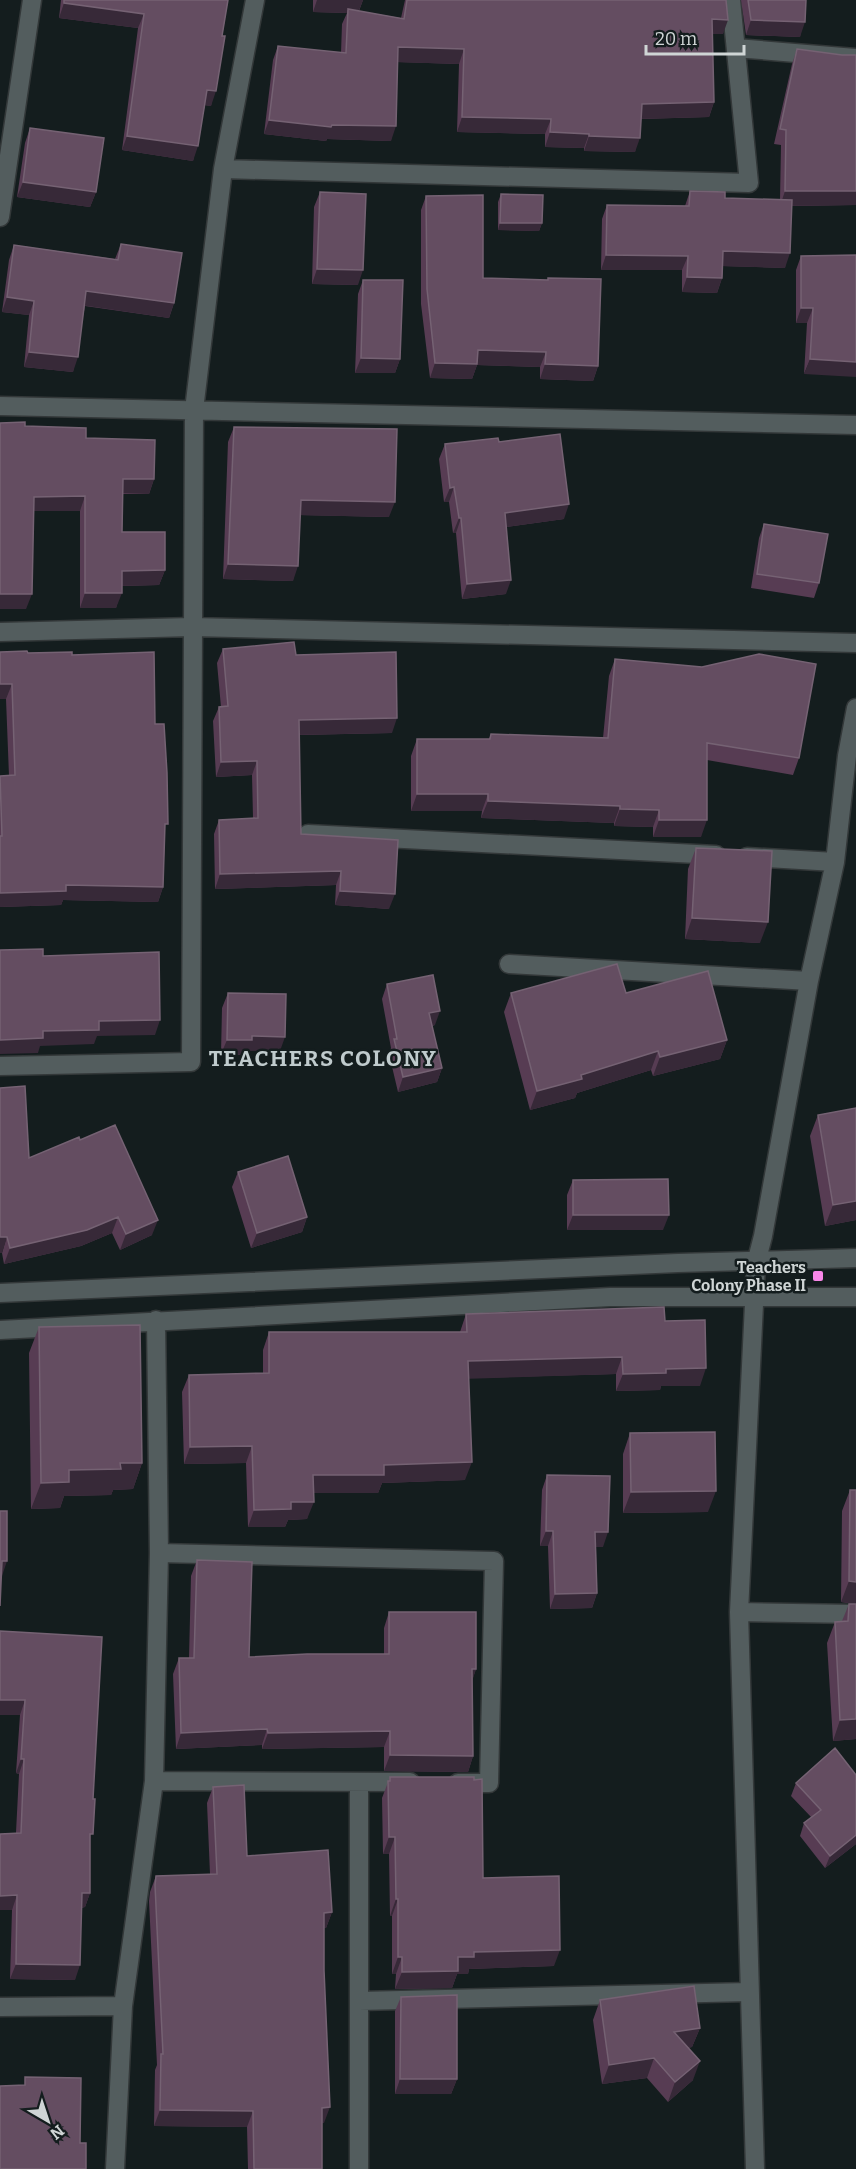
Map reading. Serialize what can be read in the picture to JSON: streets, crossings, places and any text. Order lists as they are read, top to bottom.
{
  "districts": ["TEACHERS COLONY"],
  "places": {
    "transit": ["Teachers Colony Phase II"]
  },
  "scale_bar": "20 m",
  "north": "bottom right"
}
